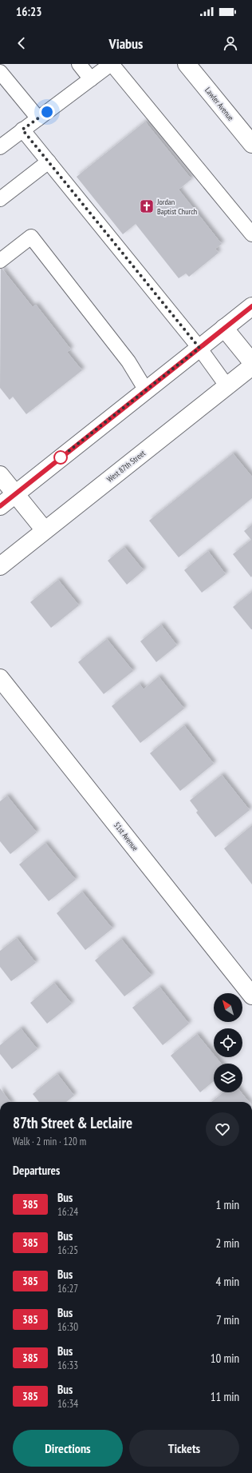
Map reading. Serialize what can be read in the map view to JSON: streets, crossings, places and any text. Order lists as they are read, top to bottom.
{
  "streets": {
    "street": ["Lawler Avenue", "West 87th Street", "51st Avenue"]
  },
  "places": {
    "church": ["Jordan Baptist Church"]
  },
  "lines": ["bus line 385"],
  "north": "top left",
  "page": {
    "status": "16:23",
    "header": "Viabus",
    "heading": [
      ["87th Street & Leclaire", "Walk · 2 min · 120 m"],
      "Departures"
    ],
    "list": [
      {
        "mark": "385",
        "name": "Bus",
        "note": "16:24",
        "value": "1 min"
      },
      {
        "mark": "385",
        "name": "Bus",
        "note": "16:25",
        "value": "2 min"
      },
      {
        "mark": "385",
        "name": "Bus",
        "note": "16:27",
        "value": "4 min"
      },
      {
        "mark": "385",
        "name": "Bus",
        "note": "16:30",
        "value": "7 min"
      },
      {
        "mark": "385",
        "name": "Bus",
        "note": "16:33",
        "value": "10 min"
      },
      {
        "mark": "385",
        "name": "Bus",
        "note": "16:34",
        "value": "11 min"
      }
    ],
    "buttons": ["Directions", "Tickets"]
  }
}
